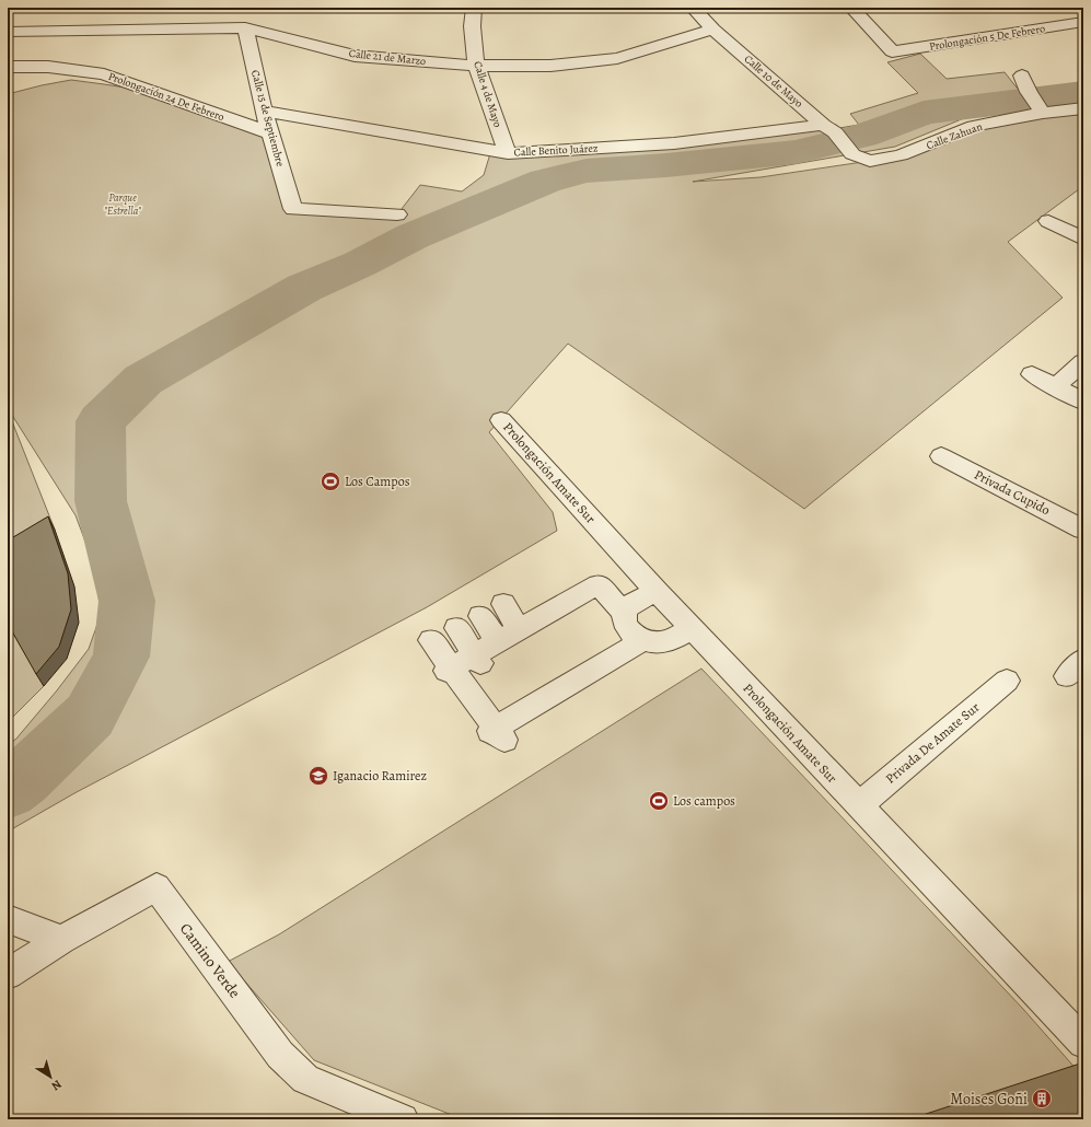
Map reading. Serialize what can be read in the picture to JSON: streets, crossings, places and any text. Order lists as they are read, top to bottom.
{
  "streets": {
    "street": [
      "Prolongación 5 De Febrero",
      "Calle 21 de Marzo",
      "Calle 10 de Mayo",
      "Calle 4 de Mayo",
      "Prolongación 24 De Febrero",
      "Calle 15 de Septiembre",
      "Calle Zahuan",
      "Calle Benito Juárez",
      "Prolongación Amate Sur",
      "Privada Cupido",
      "Privada De Amate Sur",
      "Camino Verde"
    ]
  },
  "crossings": [
    ["Calle 21 de Marzo", "Calle 10 de Mayo"],
    ["Calle 21 de Marzo", "Calle 4 de Mayo"],
    ["Calle 21 de Marzo", "Calle 15 de Septiembre"],
    ["Calle 10 de Mayo", "Calle Zahuan"],
    ["Calle 10 de Mayo", "Calle Benito Juárez"],
    ["Calle 4 de Mayo", "Calle Benito Juárez"],
    ["Prolongación 24 De Febrero", "Calle 15 de Septiembre"],
    ["Calle 15 de Septiembre", "Calle Benito Juárez"],
    ["Prolongación Amate Sur", "Privada De Amate Sur"]
  ],
  "parks": ["Parque \"Estrella\""],
  "places": {
    "sports": ["Los Campos", "Los campos"],
    "school or university": ["Iganacio Ramirez"],
    "building": ["Moises Goñi"]
  },
  "north": "bottom right"
}
